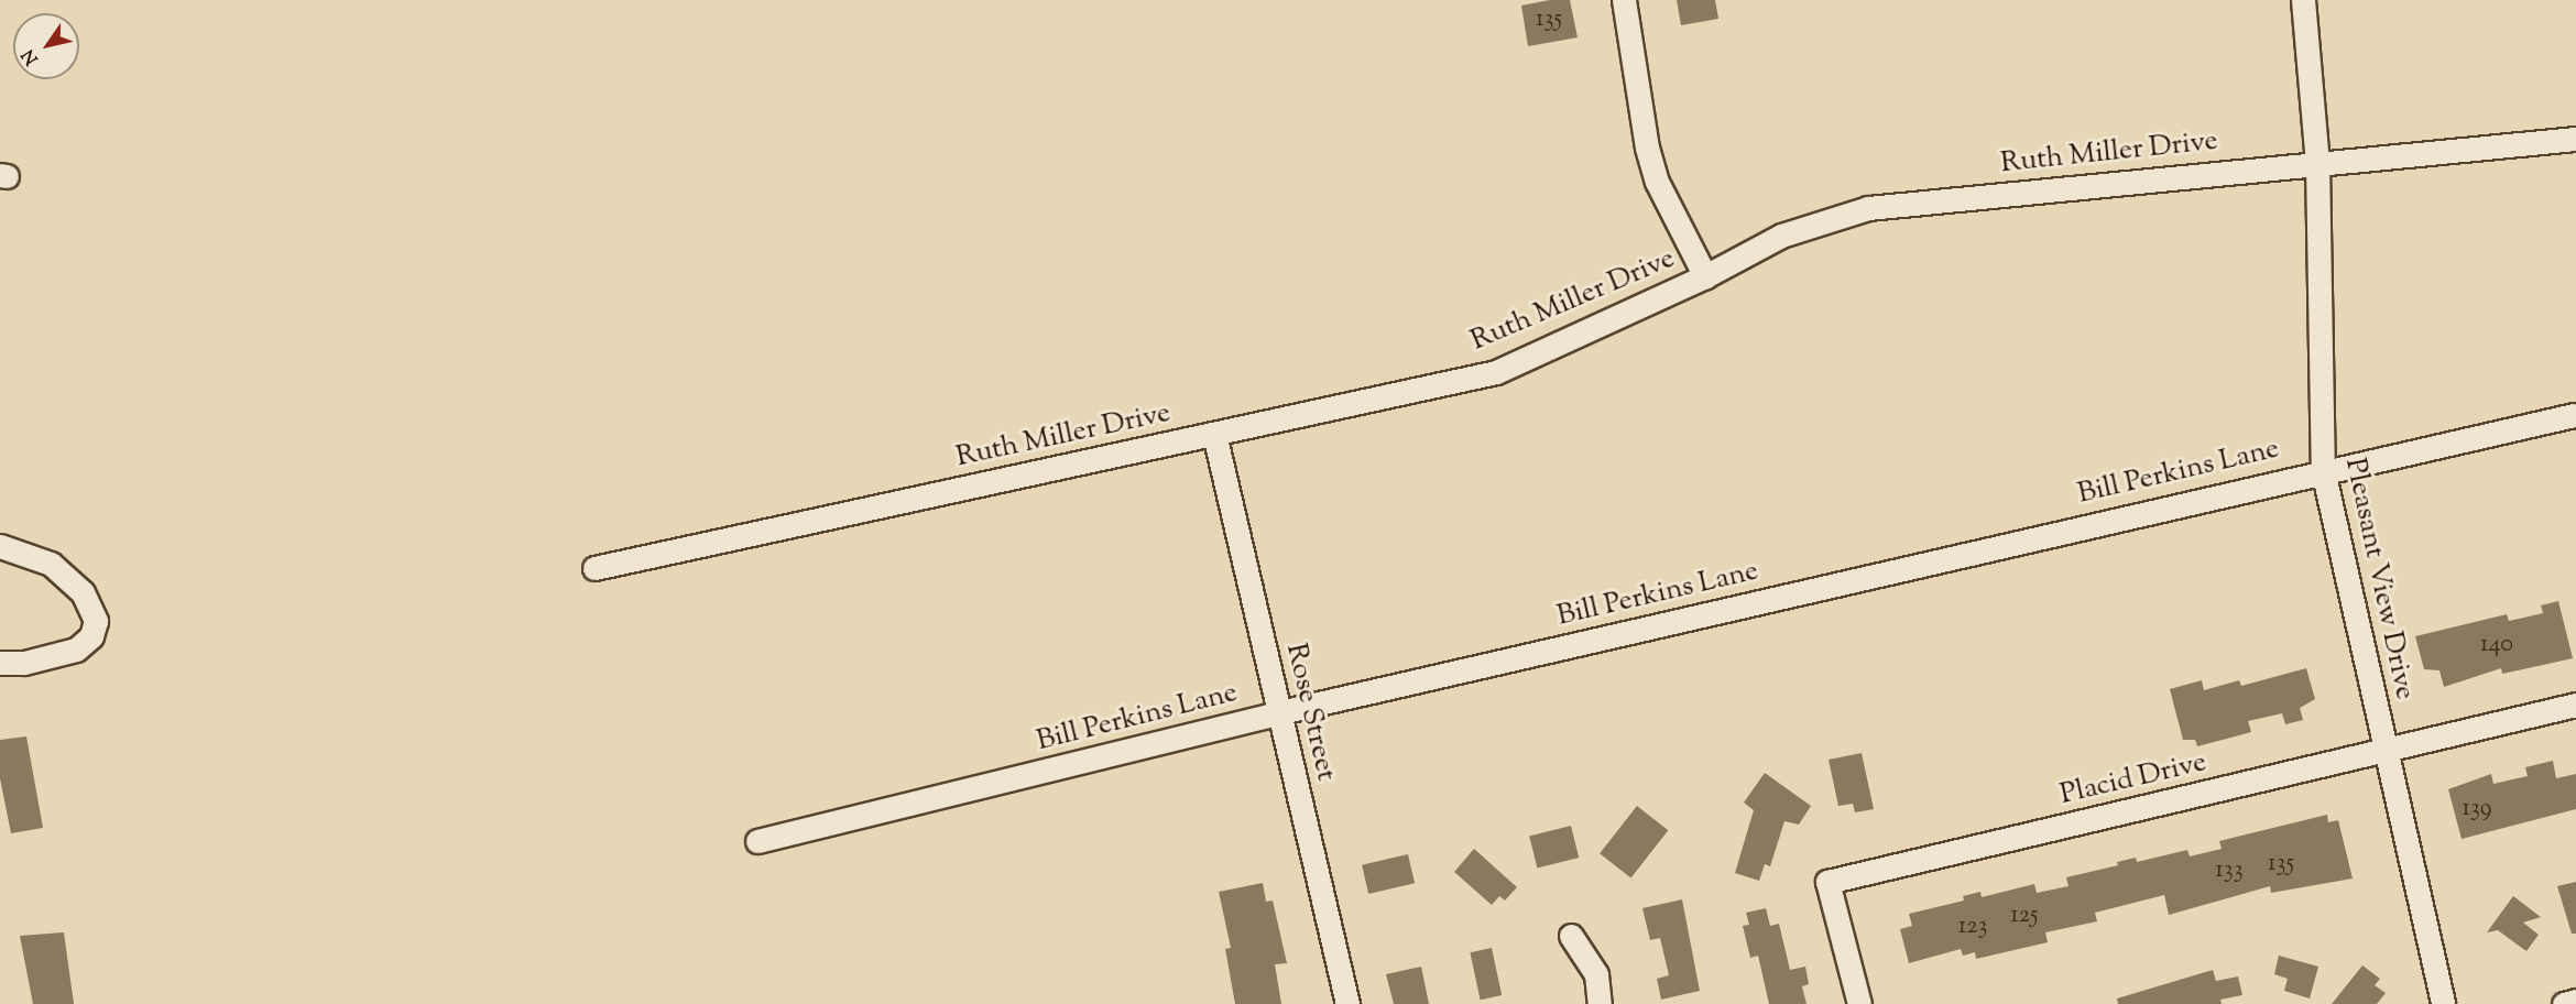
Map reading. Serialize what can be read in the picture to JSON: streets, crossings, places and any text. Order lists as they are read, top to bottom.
{
  "streets": {
    "street": [
      "Ruth Miller Drive",
      "Bill Perkins Lane",
      "Pleasant View Drive",
      "Rose Street",
      "Placid Drive"
    ]
  },
  "crossings": [
    ["Ruth Miller Drive", "Pleasant View Drive"],
    ["Ruth Miller Drive", "Rose Street"],
    ["Bill Perkins Lane", "Pleasant View Drive"],
    ["Bill Perkins Lane", "Rose Street"],
    ["Pleasant View Drive", "Placid Drive"]
  ],
  "house_numbers": [
    "135",
    "140",
    "139",
    "135",
    "133",
    "125",
    "123"
  ],
  "north": "bottom left"
}
